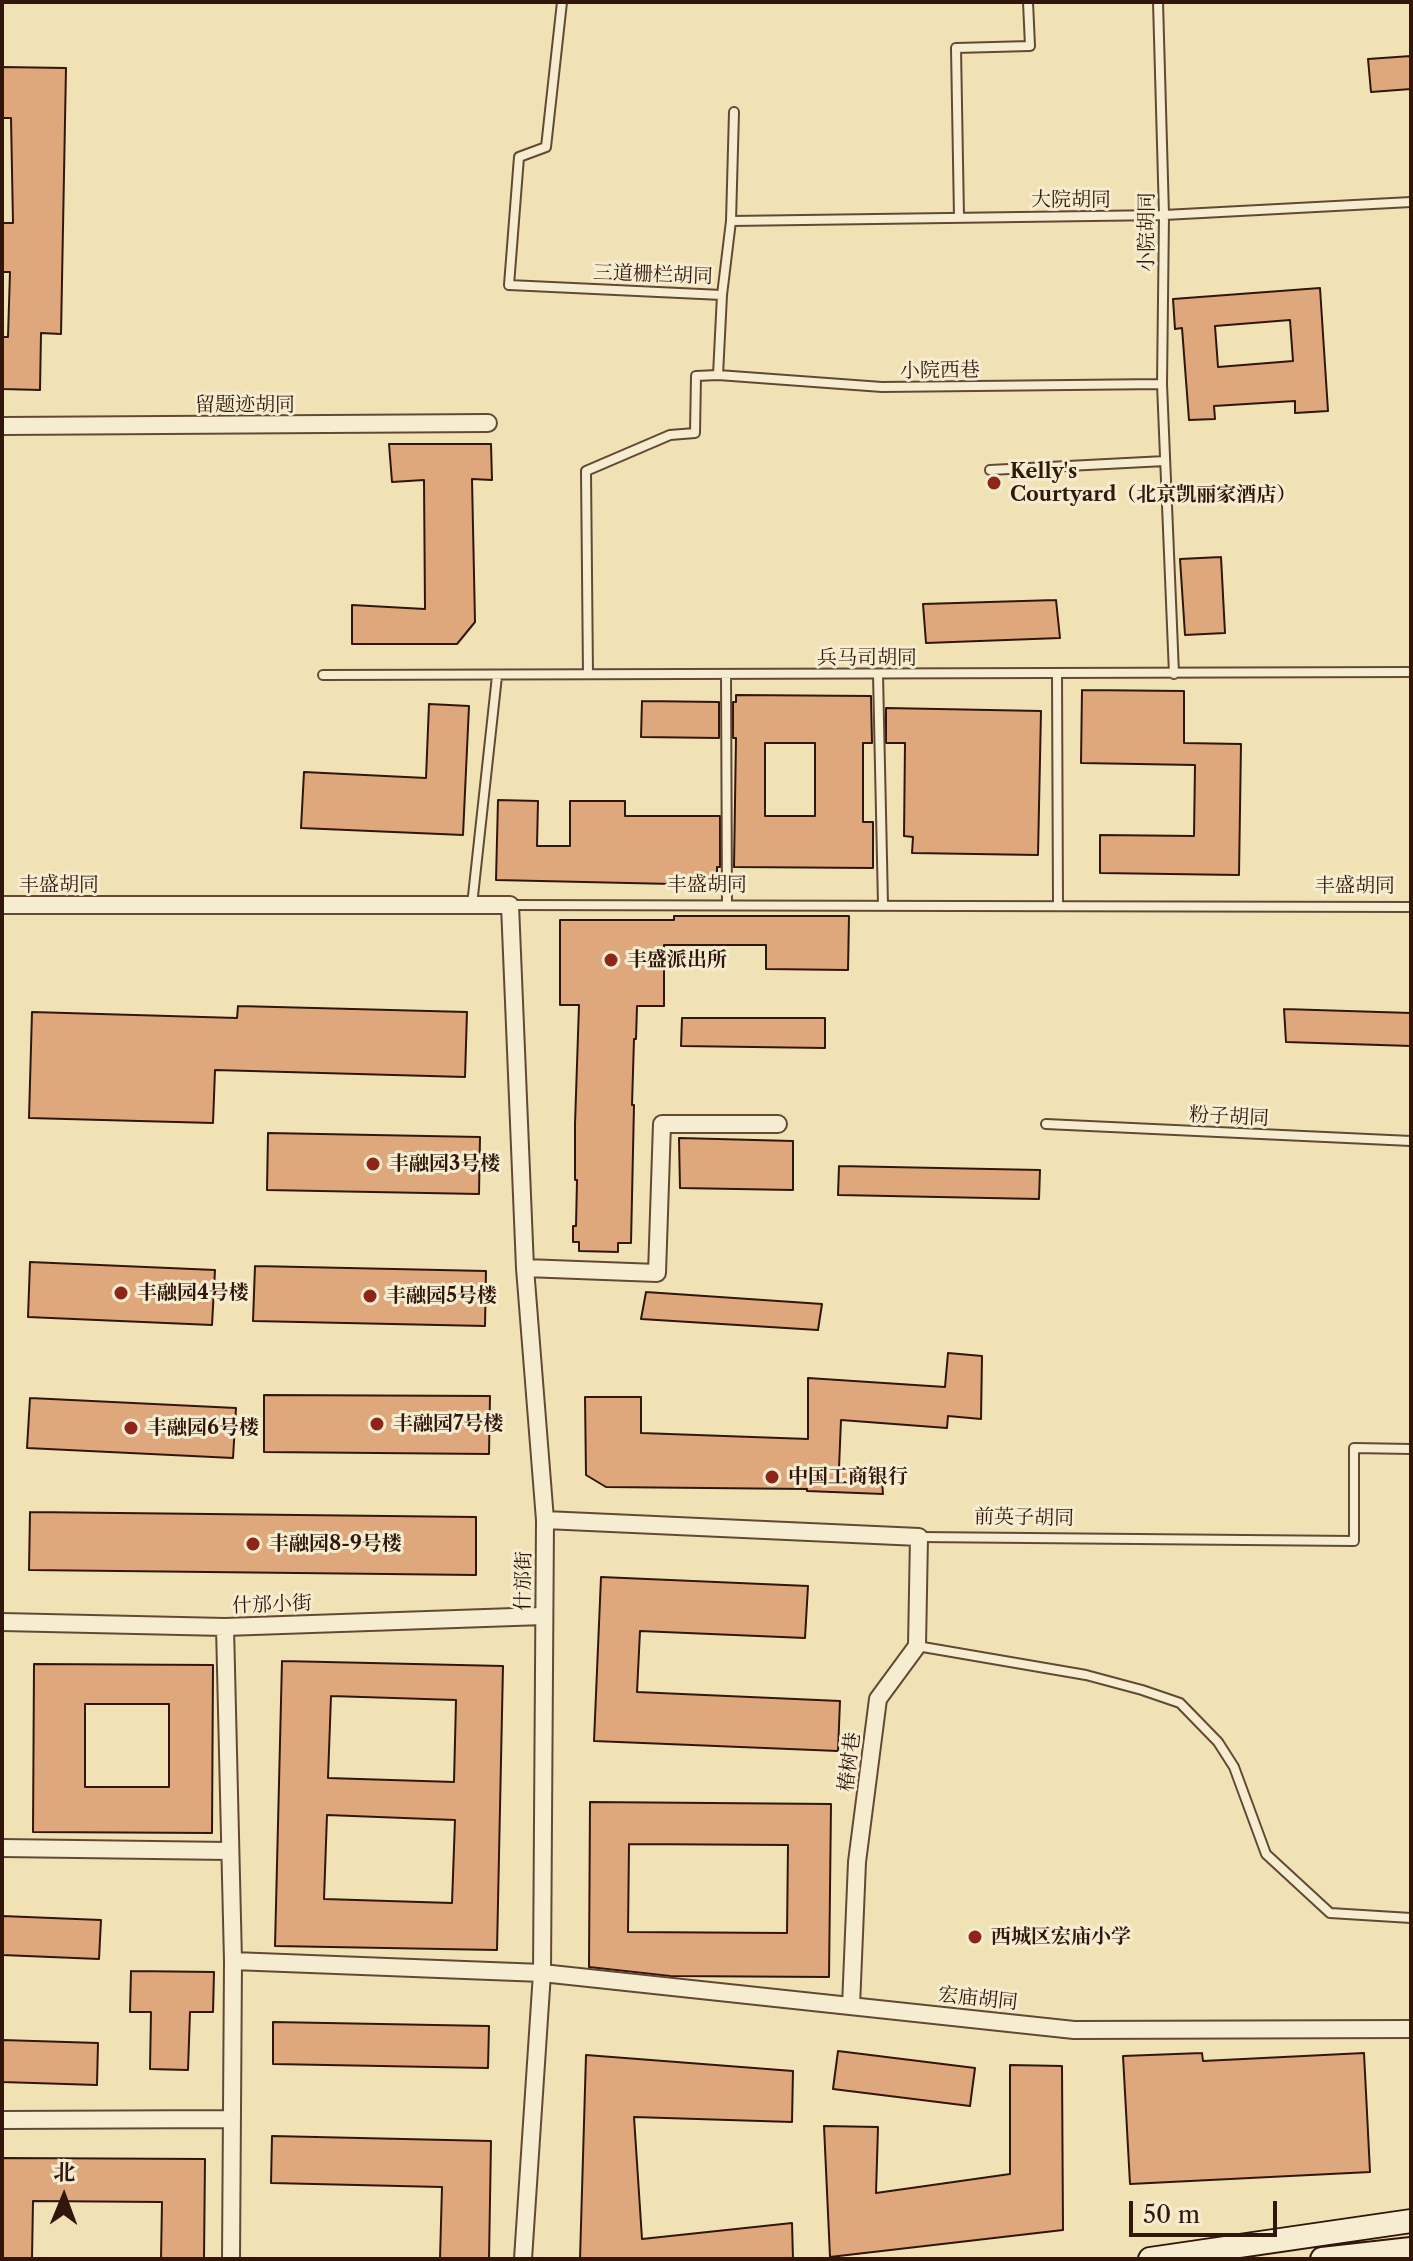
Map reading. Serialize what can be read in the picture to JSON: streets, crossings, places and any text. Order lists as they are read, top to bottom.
{
  "streets": {
    "street": [
      "留题迹胡同",
      "丰盛胡同",
      "前英子胡同",
      "什邡街",
      "什邡小街",
      "椿树巷",
      "宏庙胡同"
    ],
    "lane": [
      "大院胡同",
      "小院胡同",
      "三道栅栏胡同",
      "小院西巷",
      "兵马司胡同",
      "粉子胡同"
    ]
  },
  "crossings": [
    ["大院胡同", "小院胡同"],
    ["大院胡同", "三道栅栏胡同"],
    ["小院胡同", "小院西巷"],
    ["小院胡同", "兵马司胡同"],
    ["丰盛胡同", "什邡街"],
    ["前英子胡同", "什邡街"],
    ["什邡街", "什邡小街"],
    ["什邡街", "宏庙胡同"],
    ["椿树巷", "宏庙胡同"]
  ],
  "places": [
    "Kelly's Courtyard（北京凯丽家酒店）",
    "丰盛派出所",
    "丰融园3号楼",
    "丰融园4号楼",
    "丰融园5号楼",
    "丰融园7号楼",
    "丰融园6号楼",
    "中国工商银行",
    "丰融园8-9号楼",
    "西城区宏庙小学"
  ],
  "scale_bar": "50 m",
  "north": "top"
}
